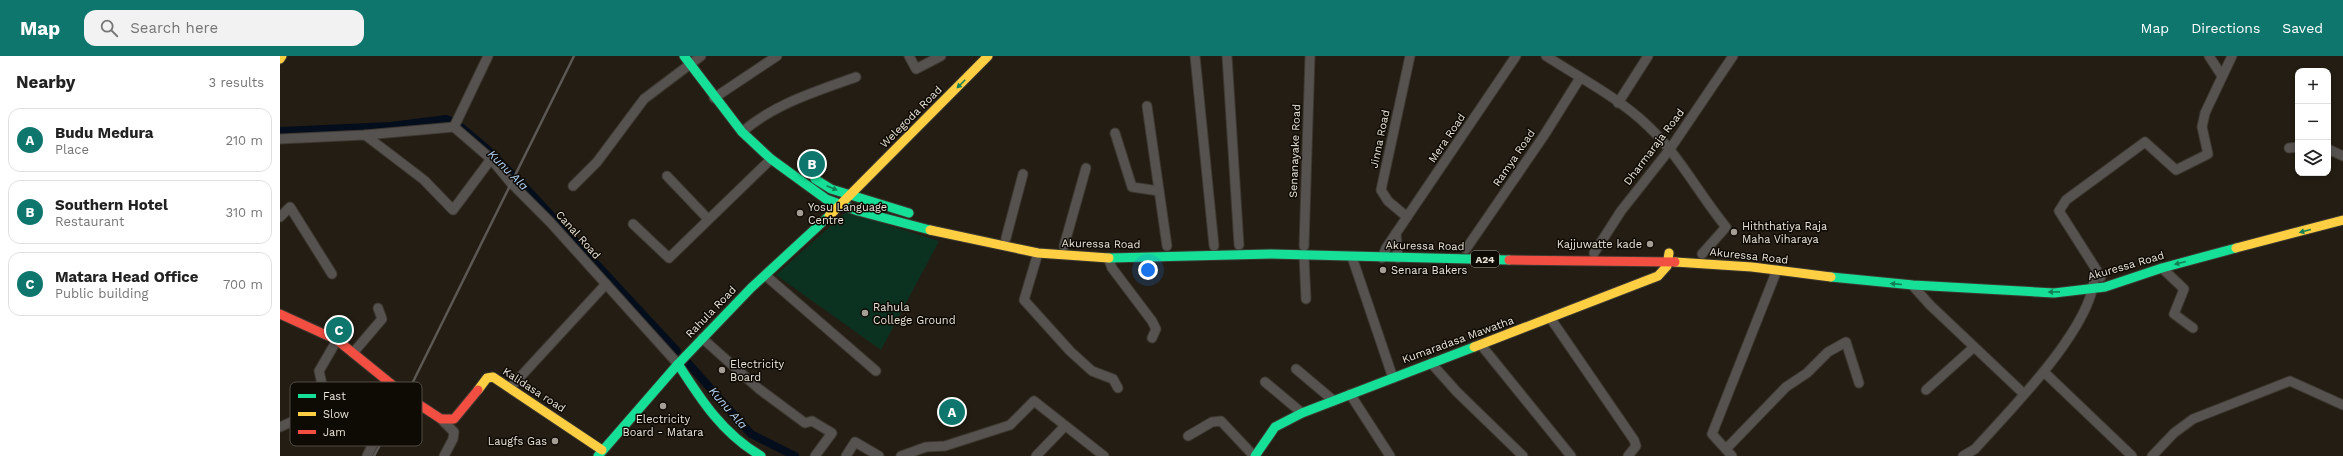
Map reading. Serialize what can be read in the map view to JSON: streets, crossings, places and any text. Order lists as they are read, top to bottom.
{
  "streets": {
    "main road": [
      "Welegoda Road",
      "Akuressa Road",
      "A24",
      "Rahula Road",
      "Kumaradasa Mawatha",
      "Kalidasa road"
    ],
    "street": [
      "Mera Road",
      "Jinna Road",
      "Dharmaraja Road",
      "Senanayake Road",
      "Ramya Road",
      "Canal Road"
    ]
  },
  "crossings": [
    ["Welegoda Road", "Akuressa Road"],
    ["Welegoda Road", "Rahula Road"],
    ["Mera Road", "Jinna Road"],
    ["Mera Road", "Akuressa Road"],
    ["Dharmaraja Road", "Akuressa Road"],
    ["Senanayake Road", "Akuressa Road"],
    ["Ramya Road", "Akuressa Road"],
    ["Canal Road", "Rahula Road"],
    ["Akuressa Road", "Rahula Road"],
    ["Akuressa Road", "Kumaradasa Mawatha"],
    ["Rahula Road", "Kalidasa road"]
  ],
  "one_way": ["Welegoda Road"],
  "water": ["Kunu Ala"],
  "places": [
    "Yosu Language Centre",
    "Hiththatiya Raja Maha Viharaya",
    "Kajjuwatte kade",
    "Senara Bakers",
    "Rahula College Ground",
    "Electricity Board",
    "Electricity Board - Matara",
    "Laugfs Gas"
  ],
  "legend": ["Fast", "Slow", "Jam"],
  "page": {
    "header": "Map",
    "search": "Search here",
    "nav": ["Map", "Directions", "Saved"],
    "heading": ["Nearby", "3 results"],
    "map_buttons": ["+", "−"],
    "list": [
      {
        "mark": "A",
        "name": "Budu Medura",
        "note": "Place",
        "value": "210 m"
      },
      {
        "mark": "B",
        "name": "Southern Hotel",
        "note": "Restaurant",
        "value": "310 m"
      },
      {
        "mark": "C",
        "name": "Matara Head Office",
        "note": "Public building",
        "value": "700 m"
      }
    ],
    "pins": ["B", "C", "A"]
  }
}
